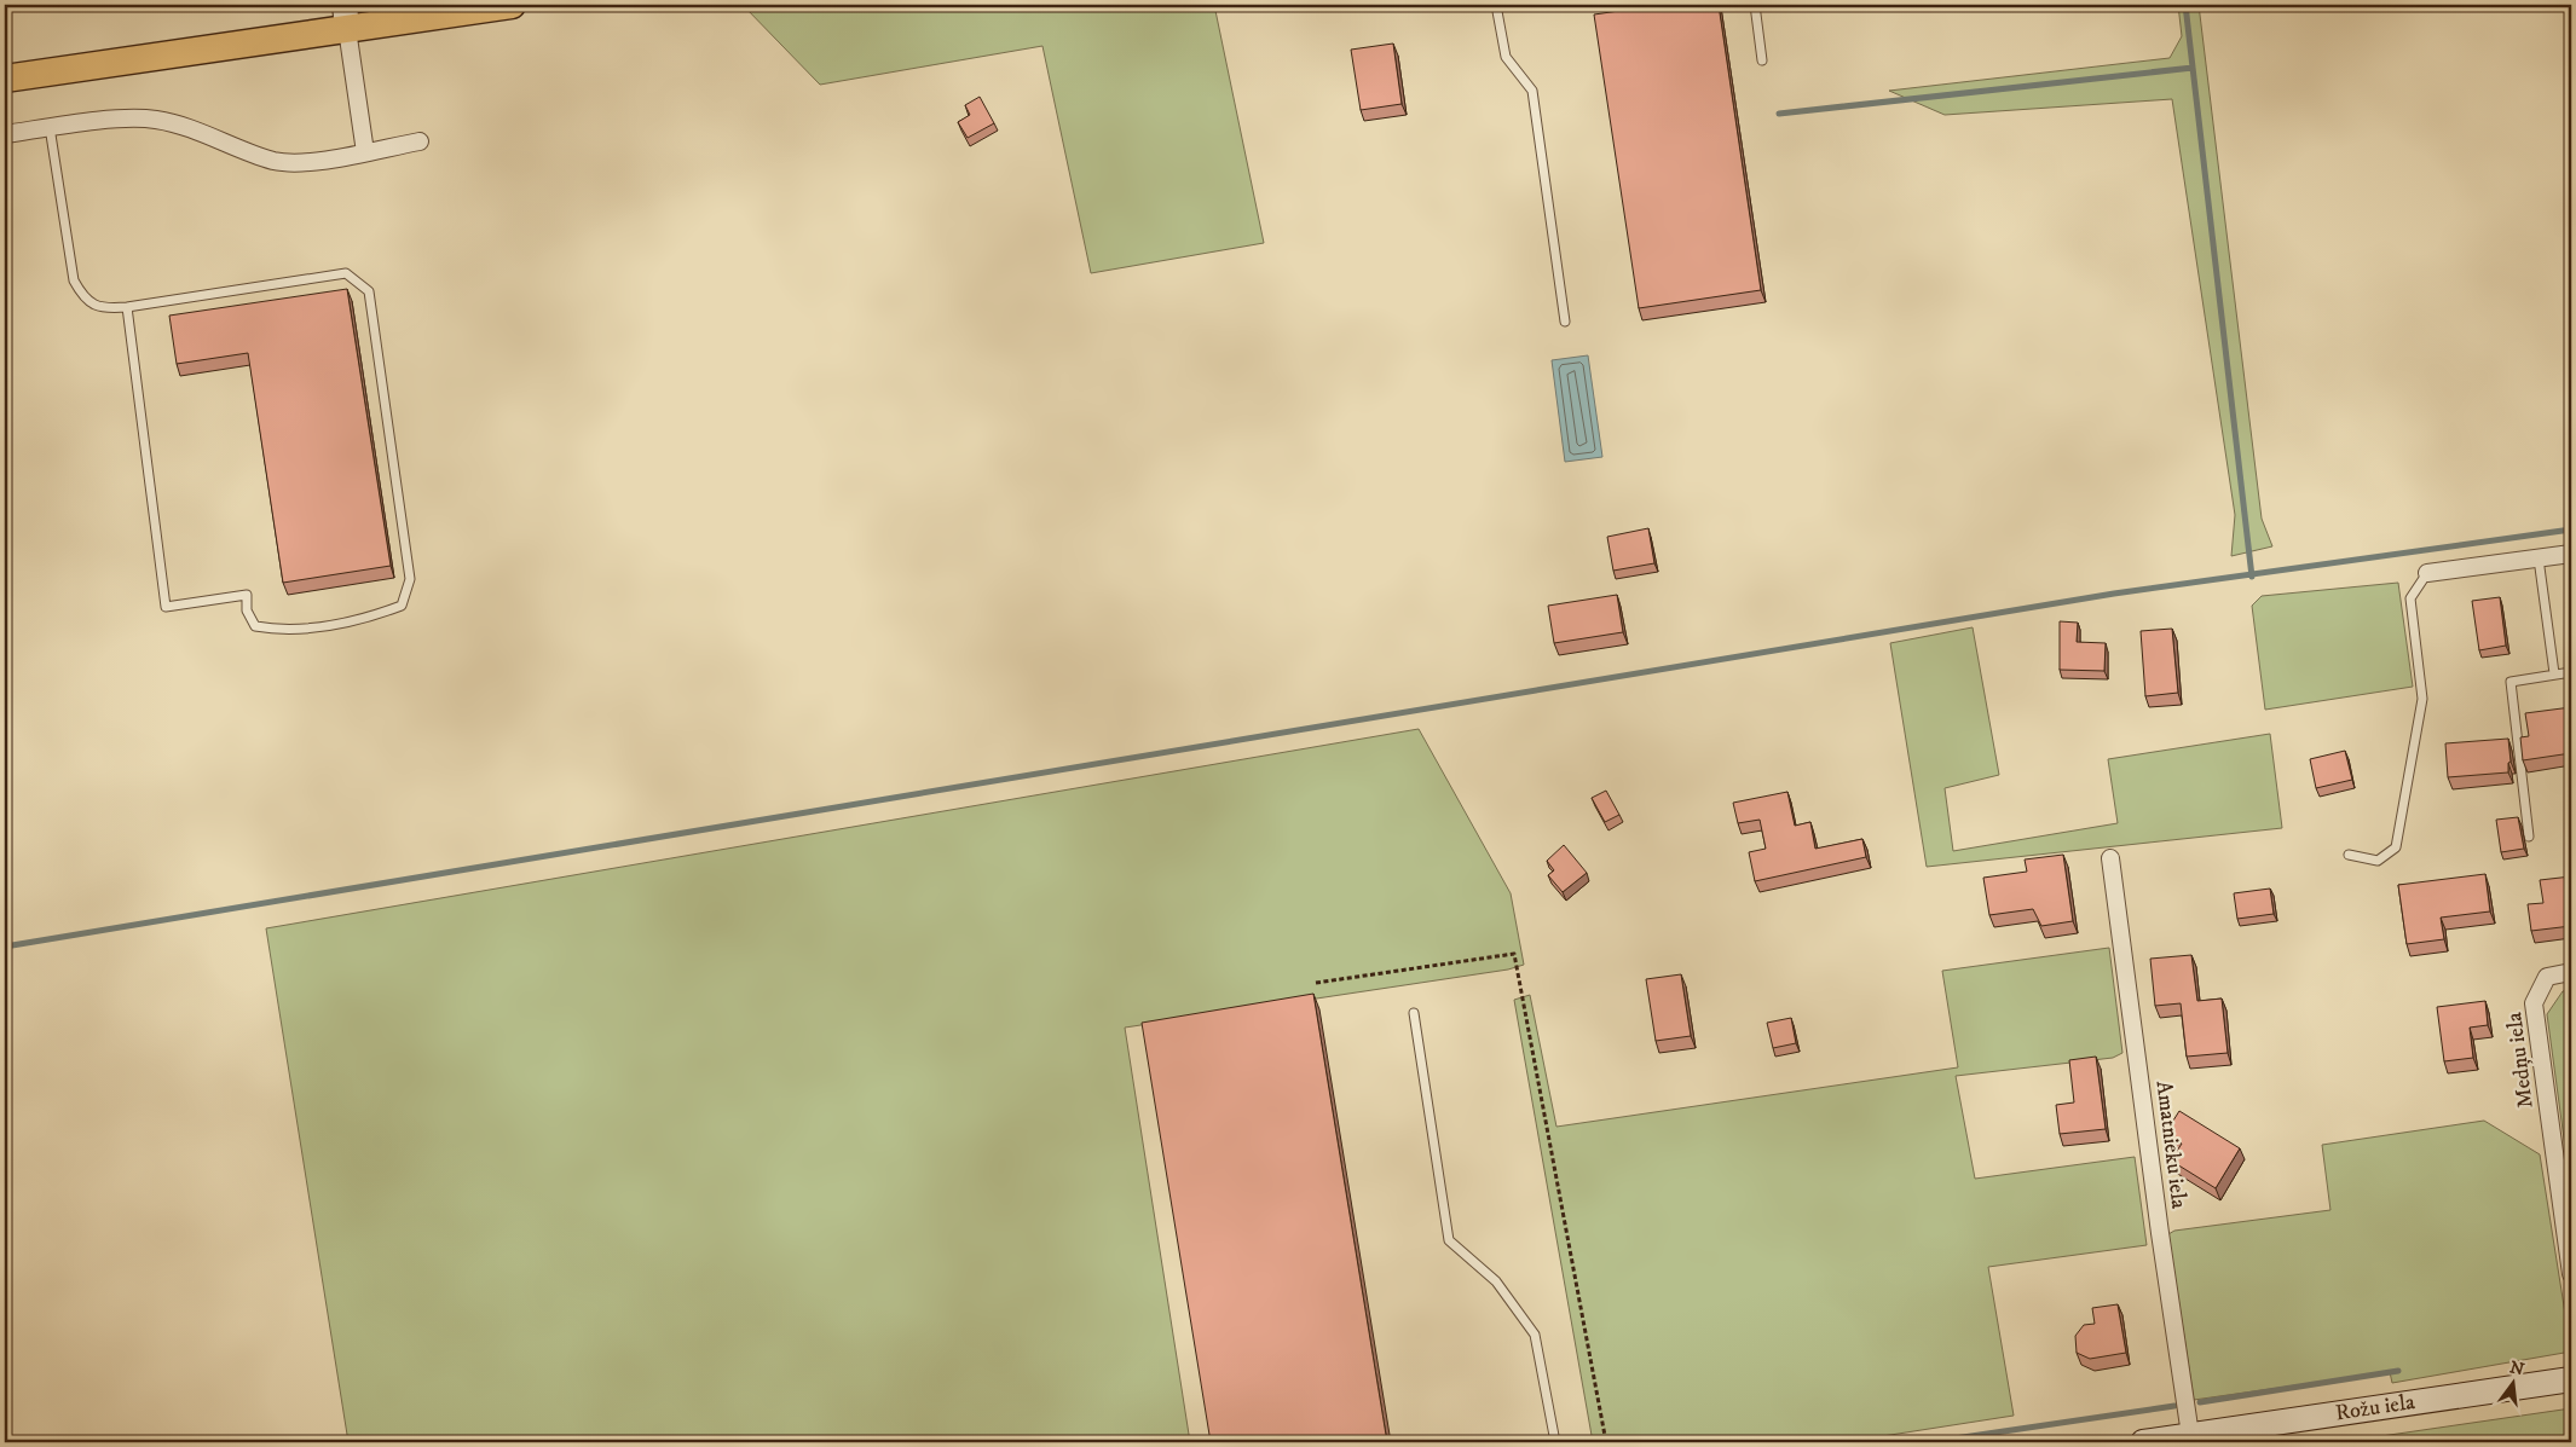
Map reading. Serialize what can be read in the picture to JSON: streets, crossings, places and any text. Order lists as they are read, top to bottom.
{
  "streets": {
    "street": ["Medņu iela", "Amatnieku iela", "Rožu iela"]
  },
  "crossings": [
    ["Amatnieku iela", "Rožu iela"]
  ],
  "north": "top"
}
